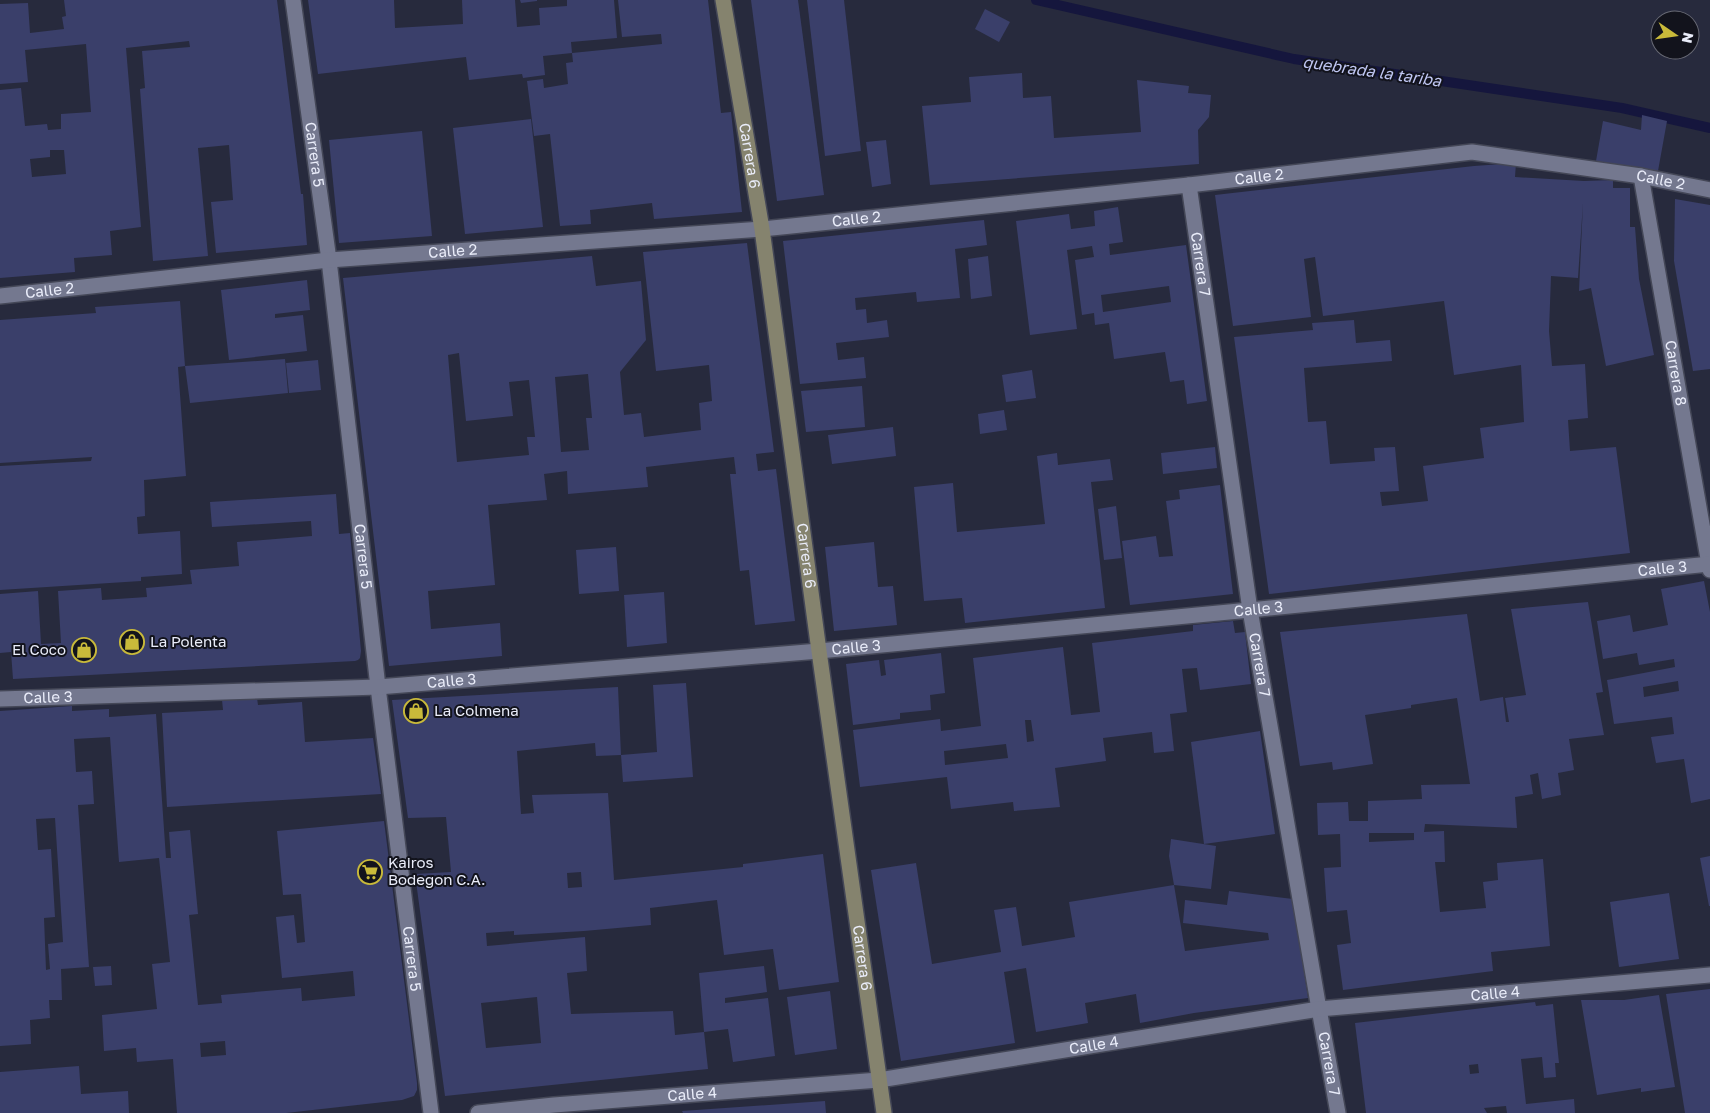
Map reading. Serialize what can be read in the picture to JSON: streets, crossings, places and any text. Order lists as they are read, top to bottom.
{
  "streets": {
    "main road": ["Carrera 6"],
    "street": [
      "Carrera 5",
      "Calle 2",
      "Carrera 7",
      "Carrera 8",
      "Calle 3",
      "Calle 4"
    ]
  },
  "crossings": [
    ["Carrera 5", "Calle 2"],
    ["Carrera 5", "Calle 3"],
    ["Carrera 6", "Calle 2"],
    ["Carrera 6", "Calle 3"],
    ["Carrera 6", "Calle 4"],
    ["Calle 2", "Carrera 7"],
    ["Calle 2", "Carrera 8"],
    ["Carrera 7", "Calle 3"],
    ["Carrera 7", "Calle 4"],
    ["Carrera 8", "Calle 3"]
  ],
  "water": ["quebrada la tariba"],
  "places": {
    "shop": ["La Polenta", "El Coco", "La Colmena"],
    "supermarket": ["Kairos Bodegon C.A."]
  },
  "north": "right"
}
